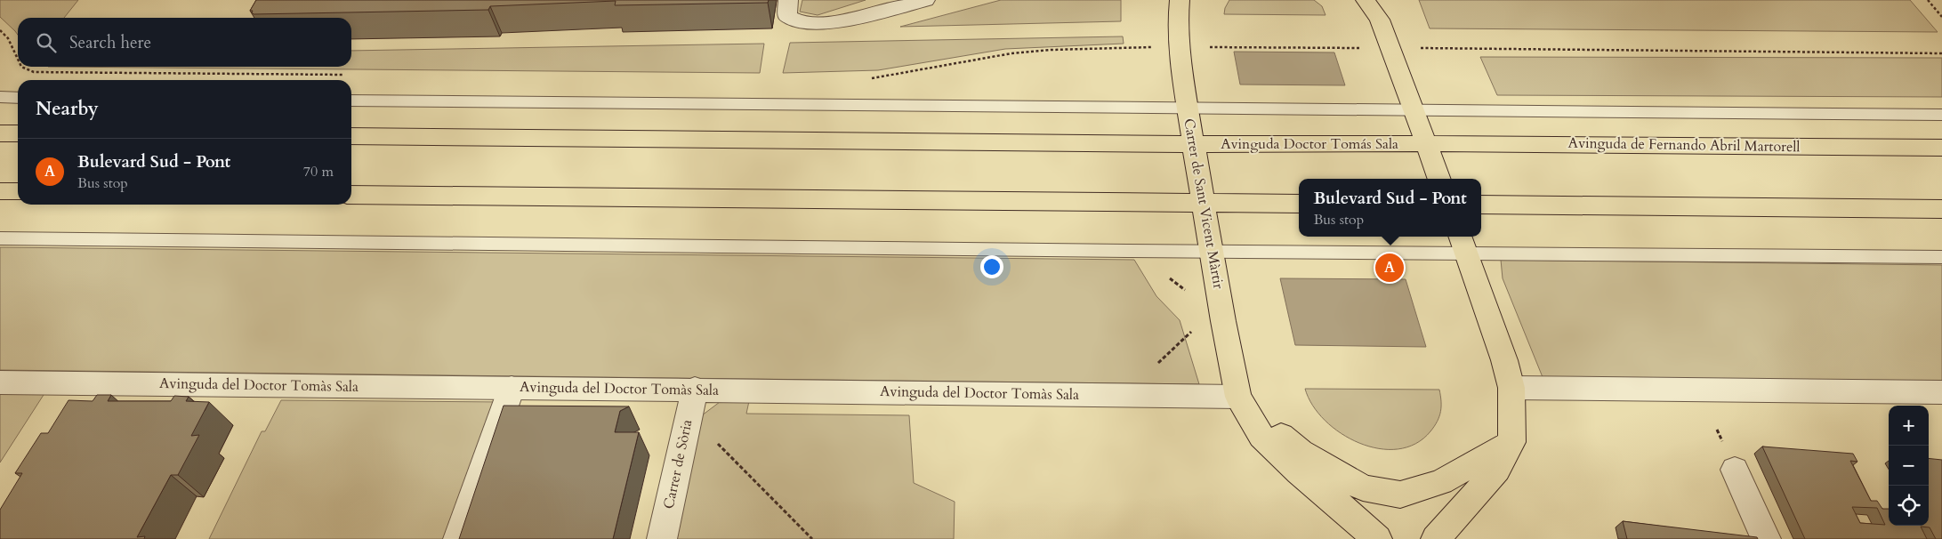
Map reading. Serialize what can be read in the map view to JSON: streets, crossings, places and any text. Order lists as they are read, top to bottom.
{
  "streets": {
    "main road": ["Avinguda Doctor Tomás Sala", "Avinguda de Fernando Abril Martorell", "Carrer de Sant Vicent Màrtir"],
    "street": ["Avinguda del Doctor Tomàs Sala", "Carrer de Sòria"]
  },
  "crossings": [
    ["Avinguda Doctor Tomás Sala", "Avinguda de Fernando Abril Martorell"],
    ["Avinguda Doctor Tomás Sala", "Carrer de Sant Vicent Màrtir"],
    ["Carrer de Sant Vicent Màrtir", "Avinguda del Doctor Tomàs Sala"],
    ["Avinguda del Doctor Tomàs Sala", "Carrer de Sòria"]
  ],
  "page": {
    "search": "Search here",
    "heading": "Nearby",
    "list": [
      {
        "mark": "A",
        "name": "Bulevard Sud - Pont",
        "note": "Bus stop",
        "value": "70 m"
      }
    ],
    "popup": ["Bulevard Sud - Pont", "Bus stop"],
    "pins": "A",
    "map_buttons": ["+", "−"]
  }
}
